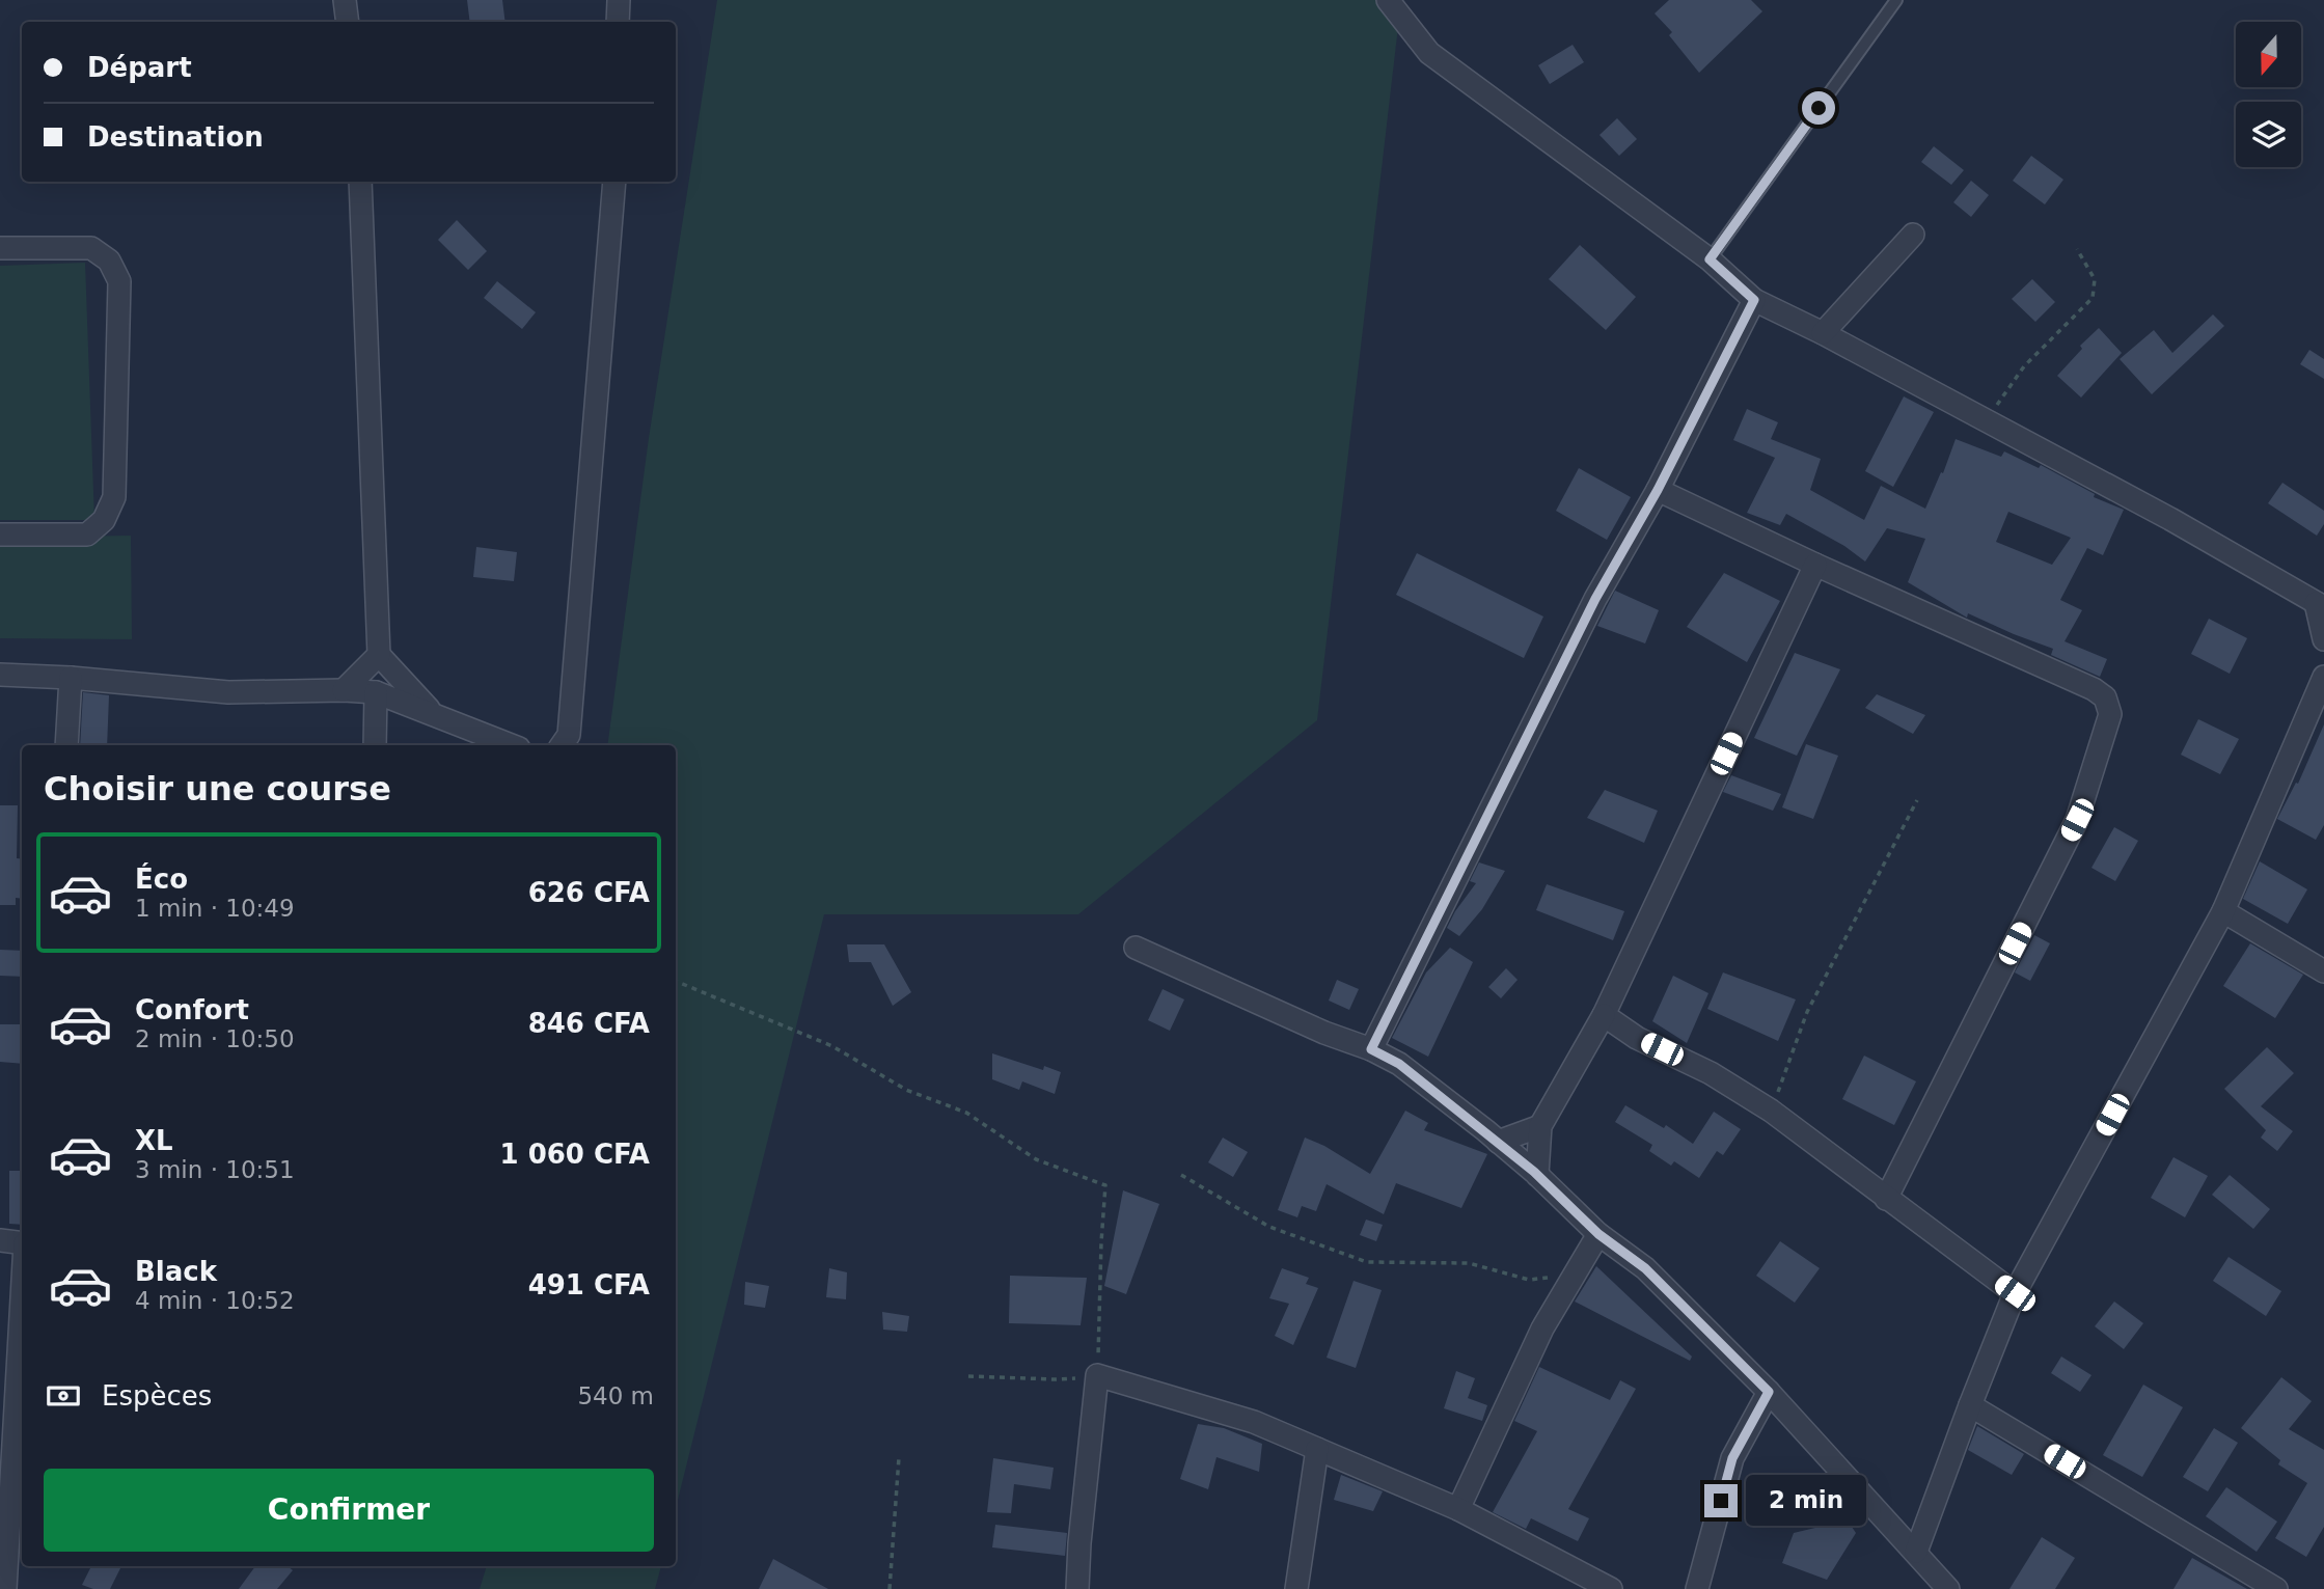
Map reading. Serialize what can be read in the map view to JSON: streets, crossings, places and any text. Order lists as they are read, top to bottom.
{
  "north": "bottom",
  "page": {
    "banner": ["Départ", "Destination"],
    "heading": "Choisir une course",
    "list": [
      {
        "name": "Éco",
        "note": "1 min · 10:49",
        "value": "626 CFA"
      },
      {
        "name": "Confort",
        "note": "2 min · 10:50",
        "value": "846 CFA"
      },
      {
        "name": "XL",
        "note": "3 min · 10:51",
        "value": "1 060 CFA"
      },
      {
        "name": "Black",
        "note": "4 min · 10:52",
        "value": "491 CFA"
      }
    ],
    "pay": ["Espèces", "540 m"],
    "buttons": "Confirmer",
    "bubble": "2 min"
  }
}
